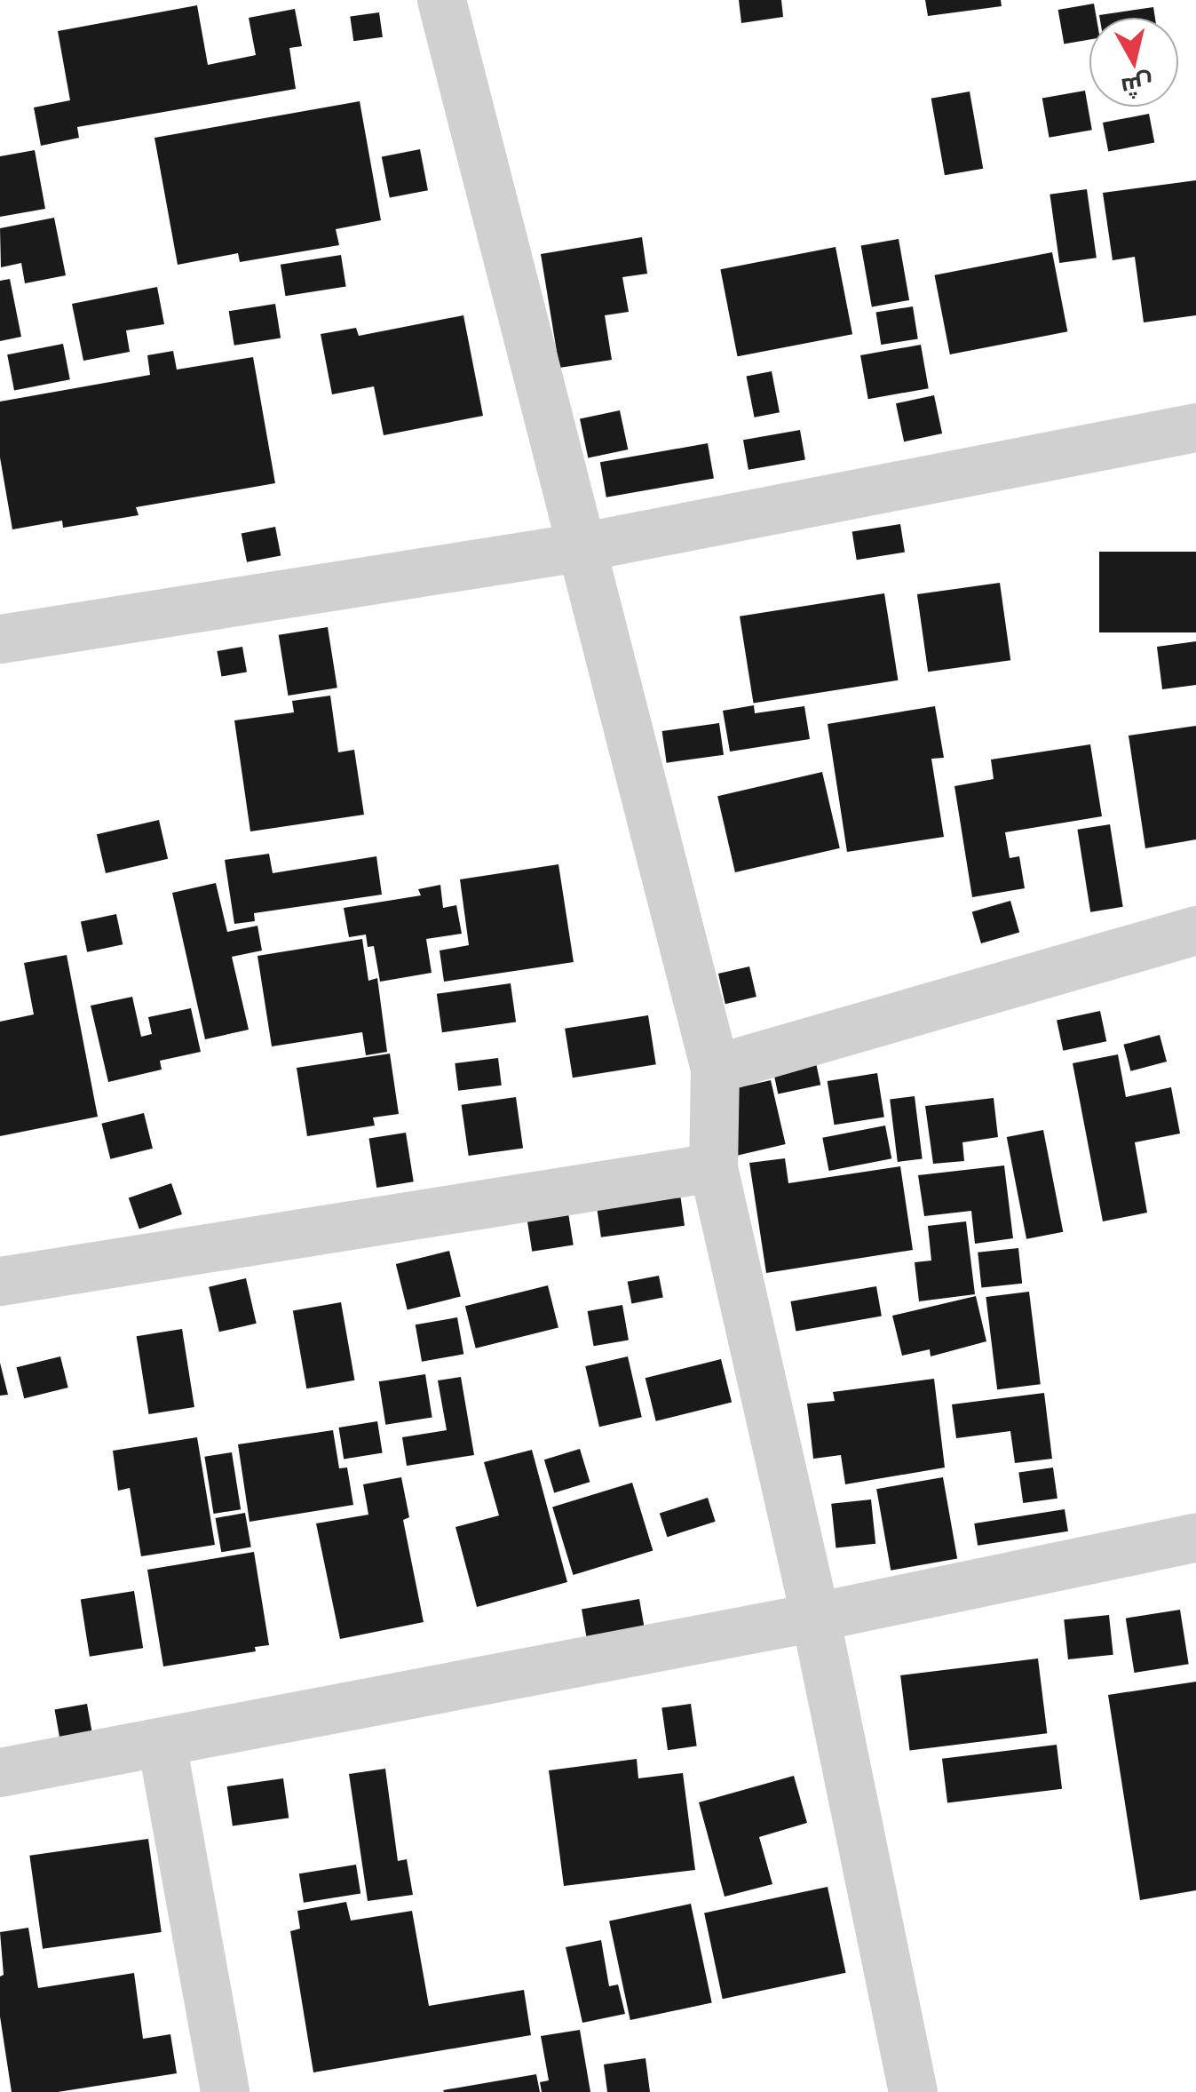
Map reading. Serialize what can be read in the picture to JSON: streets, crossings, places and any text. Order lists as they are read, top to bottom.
{
  "north": "bottom"
}
